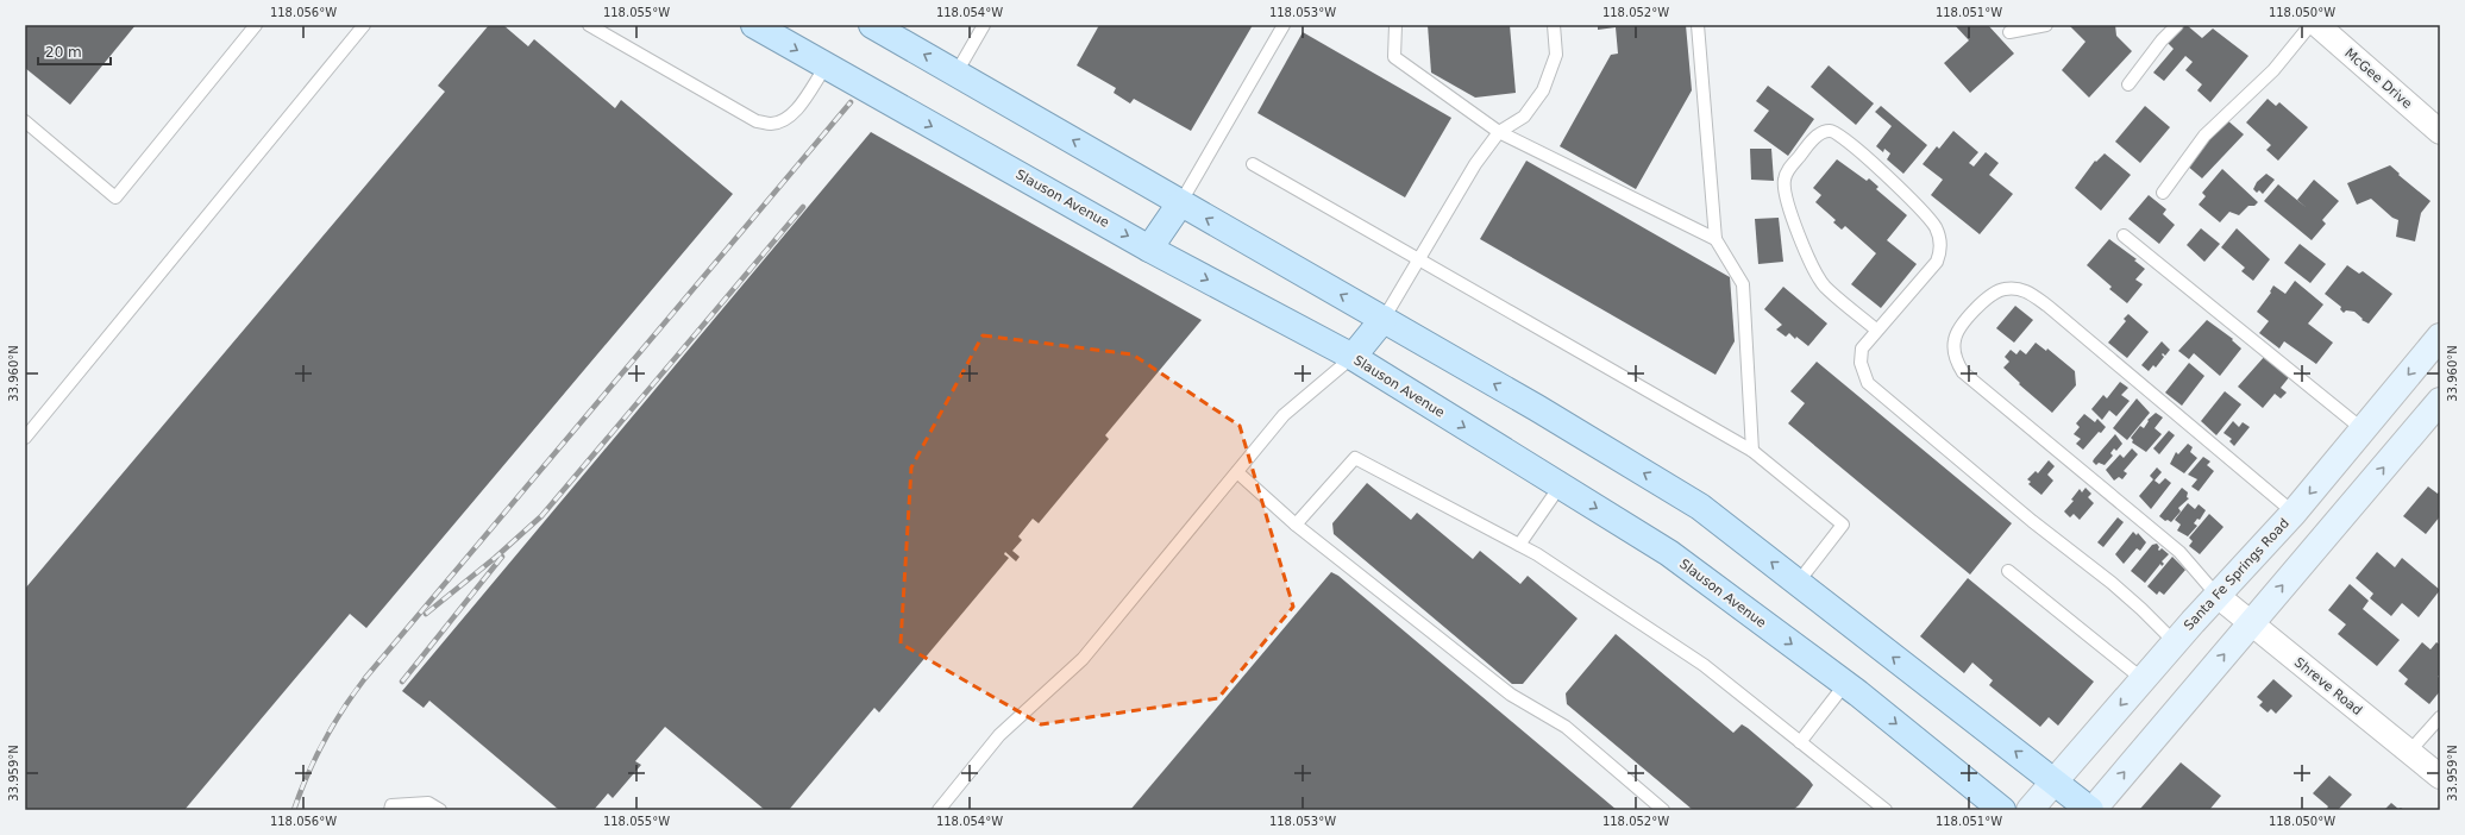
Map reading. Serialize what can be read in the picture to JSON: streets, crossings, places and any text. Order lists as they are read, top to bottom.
{
  "streets": {
    "main road": ["Slauson Avenue", "Santa Fe Springs Road"],
    "street": ["McGee Drive", "Shreve Road"]
  },
  "crossings": [
    ["Santa Fe Springs Road", "Shreve Road"]
  ],
  "scale_bar": "20 m",
  "coordinates": [
    "118.056°W",
    "118.055°W",
    "118.054°W",
    "118.053°W",
    "118.052°W",
    "118.051°W",
    "118.050°W",
    "33.960°N",
    "33.959°N"
  ]
}
